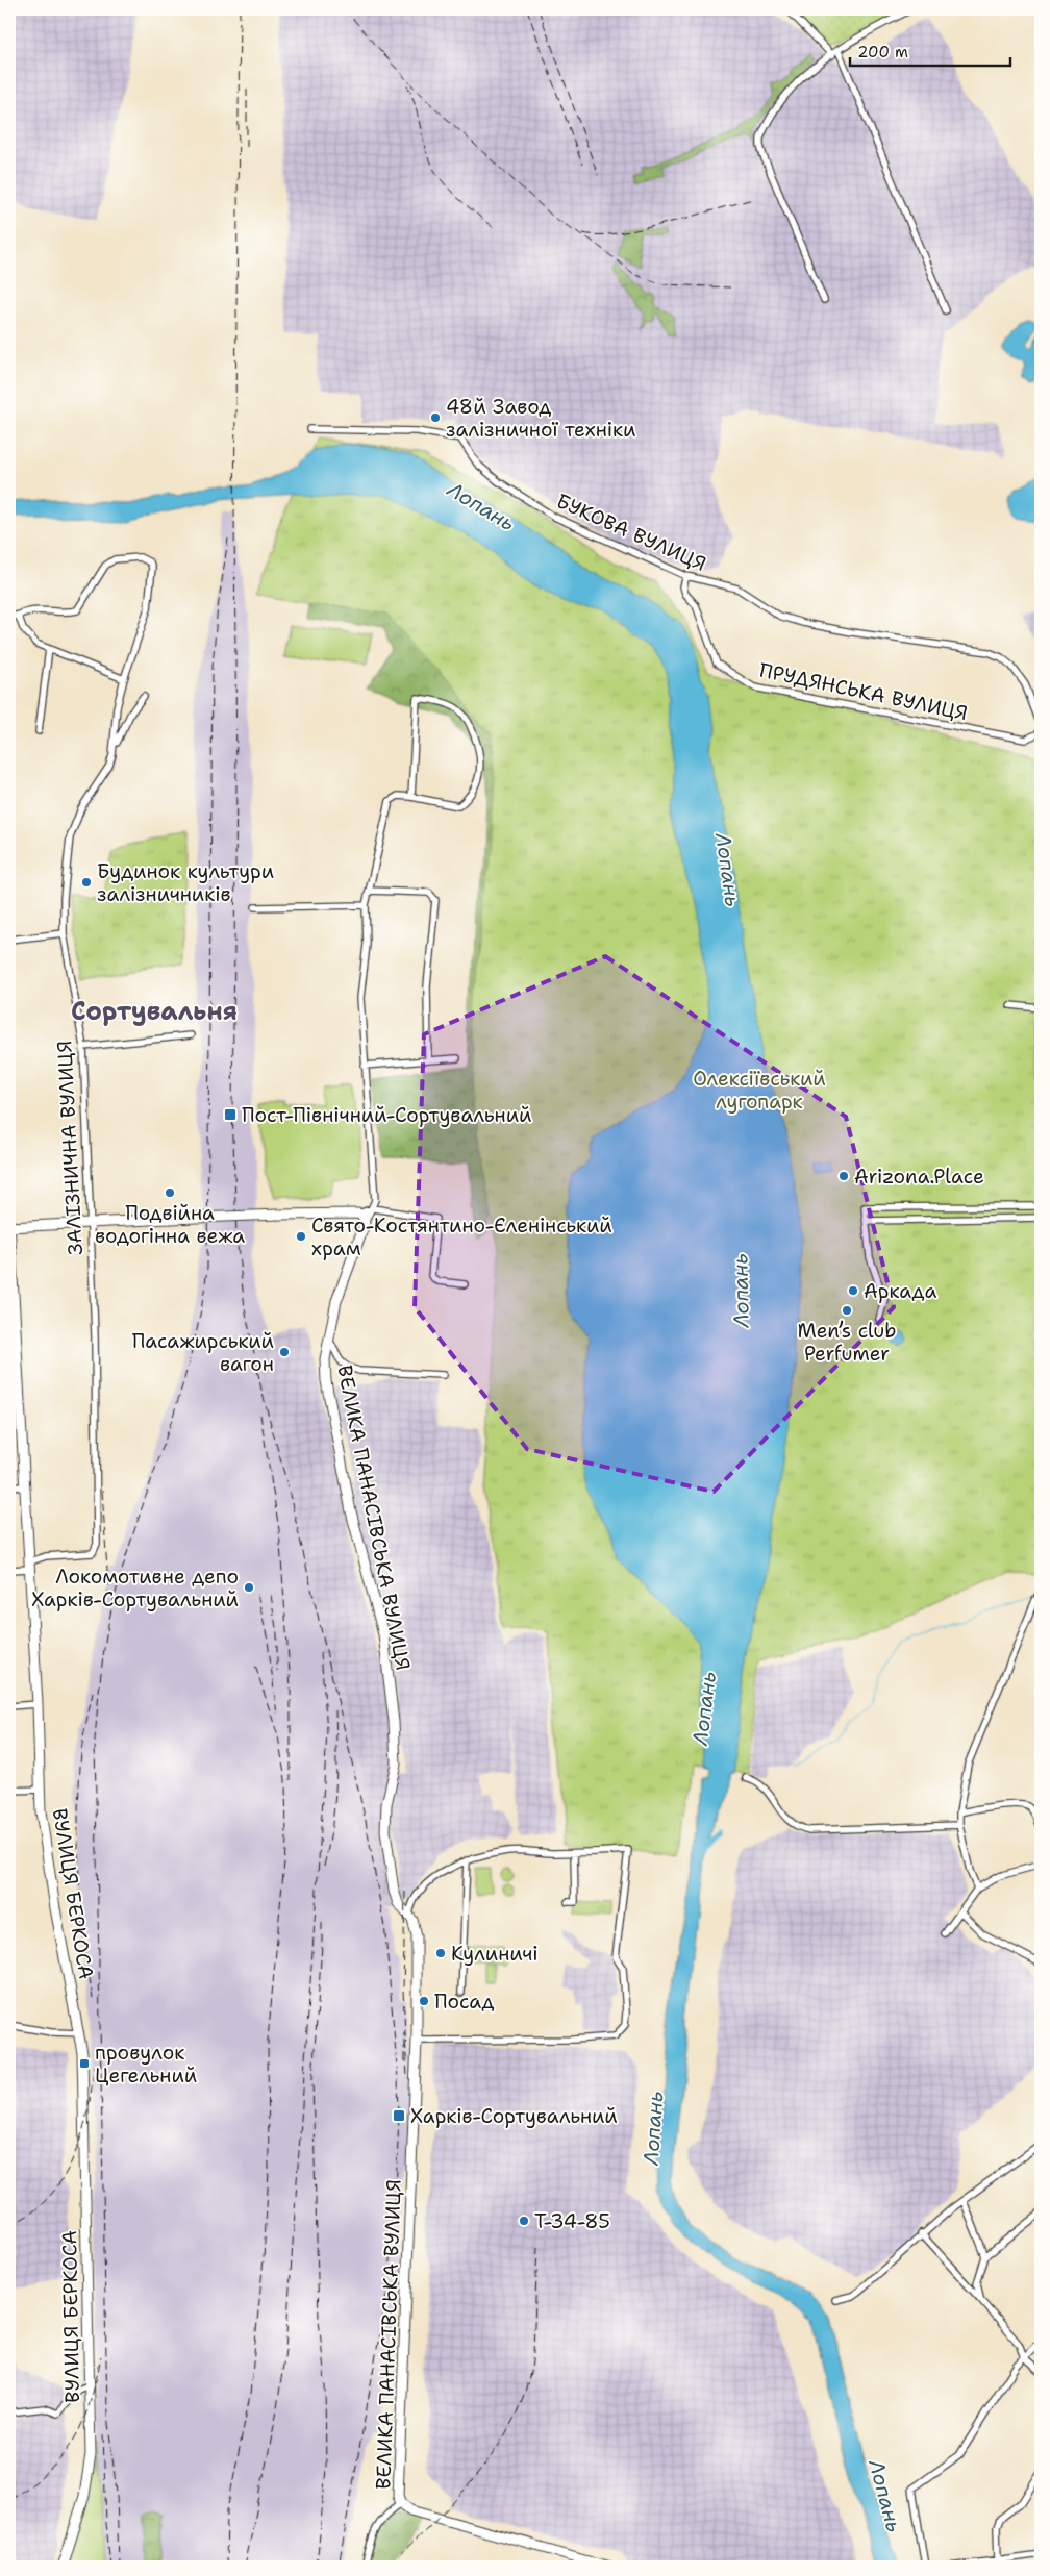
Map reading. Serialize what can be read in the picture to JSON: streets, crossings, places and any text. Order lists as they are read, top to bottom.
{
  "streets": {
    "street": [
      "БУКОВА ВУЛИЦЯ",
      "ПРУДЯНСЬКА ВУЛИЦЯ",
      "ЗАЛІЗНИЧНА ВУЛИЦЯ",
      "ВЕЛИКА ПАНАСІВСЬКА ВУЛИЦЯ",
      "ВУЛИЦЯ БЕРКОСА"
    ]
  },
  "crossings": [
    ["БУКОВА ВУЛИЦЯ", "ПРУДЯНСЬКА ВУЛИЦЯ"],
    ["ЗАЛІЗНИЧНА ВУЛИЦЯ", "ВУЛИЦЯ БЕРКОСА"]
  ],
  "districts": ["Сортувальня"],
  "water": ["Лопань"],
  "parks": ["Олексіївський лугопарк"],
  "places": {
    "other": [
      "48й Завод залізничної техніки",
      "Будинок культури залізничників",
      "Arizona.Place",
      "Подвійна водогінна вежа",
      "Свято-Костянтино-Єленінський храм",
      "Аркада",
      "Men’s club Perfumer",
      "Пасажирський вагон",
      "Локомотивне депо Харків-Сортувальний",
      "Кулиничі",
      "Посад",
      "Т-34-85"
    ],
    "transit": ["Пост-Північний-Сортувальний", "провулок Цегельний", "Харків-Сортувальний"]
  },
  "scale_bar": "200 m"
}
